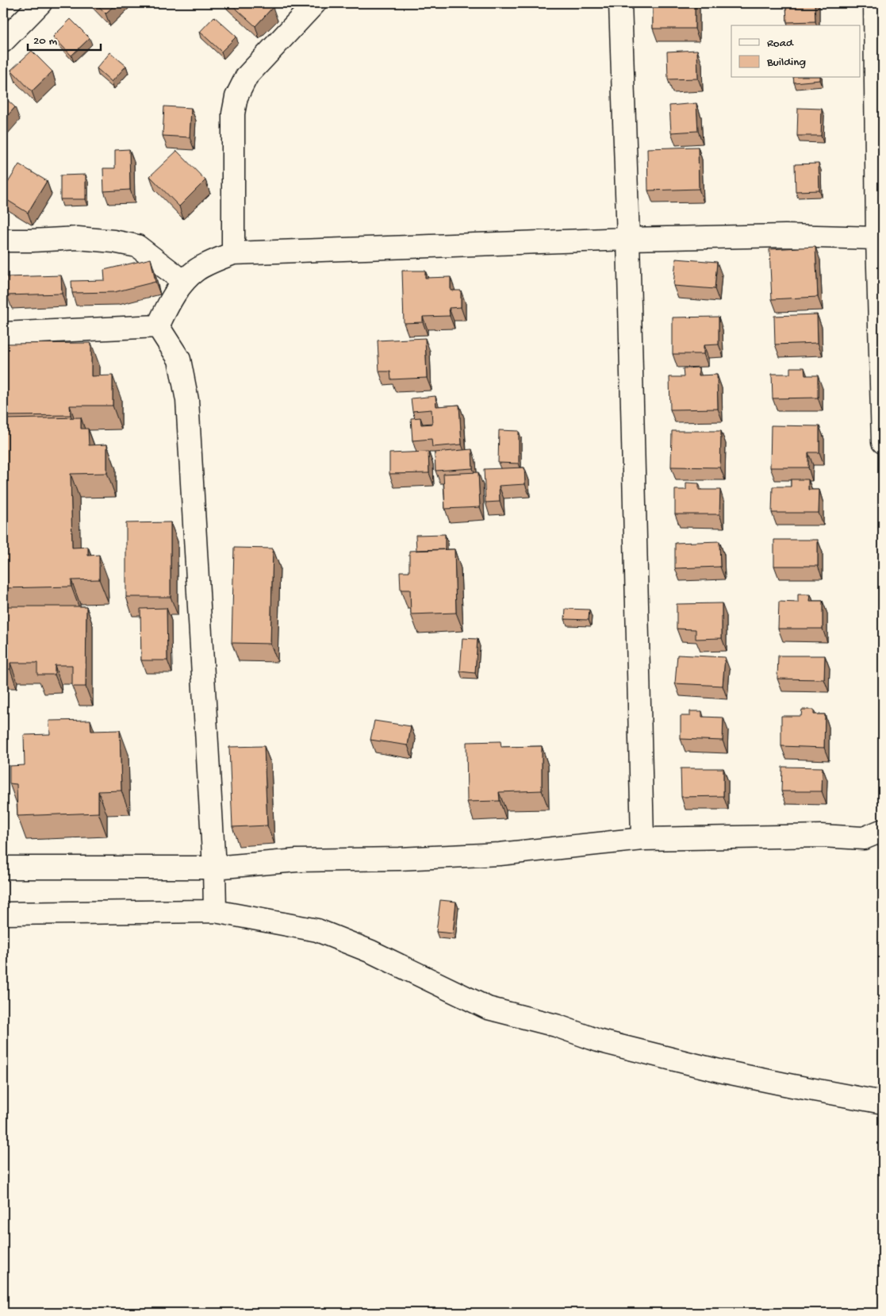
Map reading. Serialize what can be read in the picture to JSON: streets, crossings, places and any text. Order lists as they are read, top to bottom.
{
  "legend": ["Road", "Building"],
  "scale_bar": "20 m"
}
